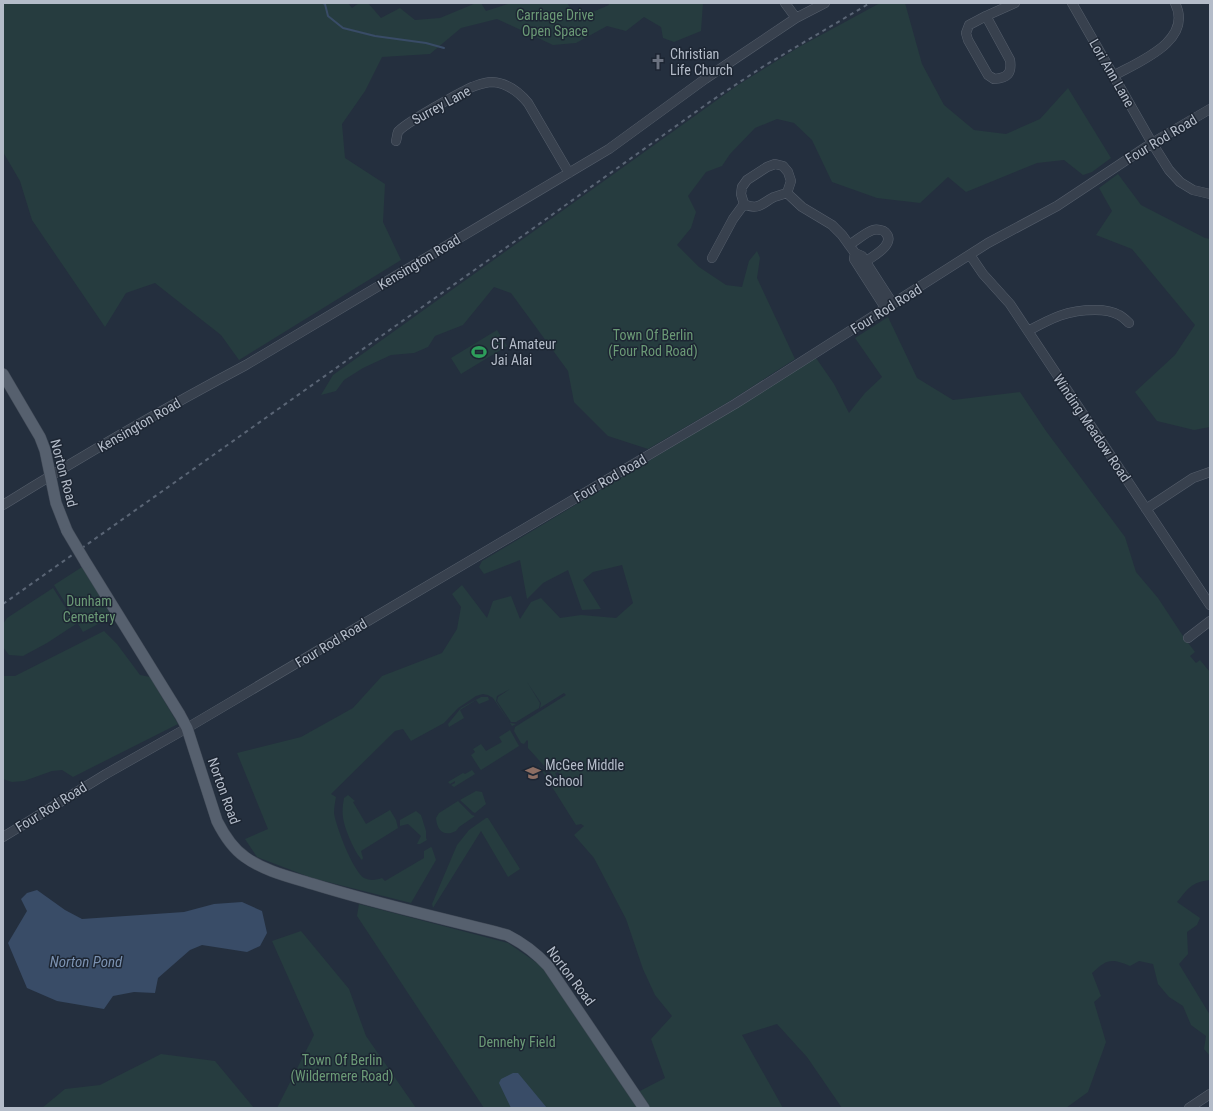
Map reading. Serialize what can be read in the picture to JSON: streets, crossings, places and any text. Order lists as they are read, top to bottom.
{
  "streets": {
    "main road": ["Norton Road"],
    "street": [
      "Lori Ann Lane",
      "Surrey Lane",
      "Four Rod Road",
      "Kensington Road",
      "Winding Meadow Road"
    ]
  },
  "crossings": [
    ["Lori Ann Lane", "Four Rod Road"],
    ["Surrey Lane", "Kensington Road"],
    ["Four Rod Road", "Winding Meadow Road"],
    ["Four Rod Road", "Norton Road"],
    ["Kensington Road", "Norton Road"]
  ],
  "water": ["Norton Pond"],
  "parks": [
    "Carriage Drive Open Space",
    "Town Of Berlin (Four Rod Road)",
    "Dunham Cemetery",
    "Dennehy Field",
    "Town Of Berlin (Wildermere Road)"
  ],
  "places": {
    "church": ["Christian Life Church"],
    "sports": ["CT Amateur Jai Alai"],
    "school or university": ["McGee Middle School"]
  }
}
